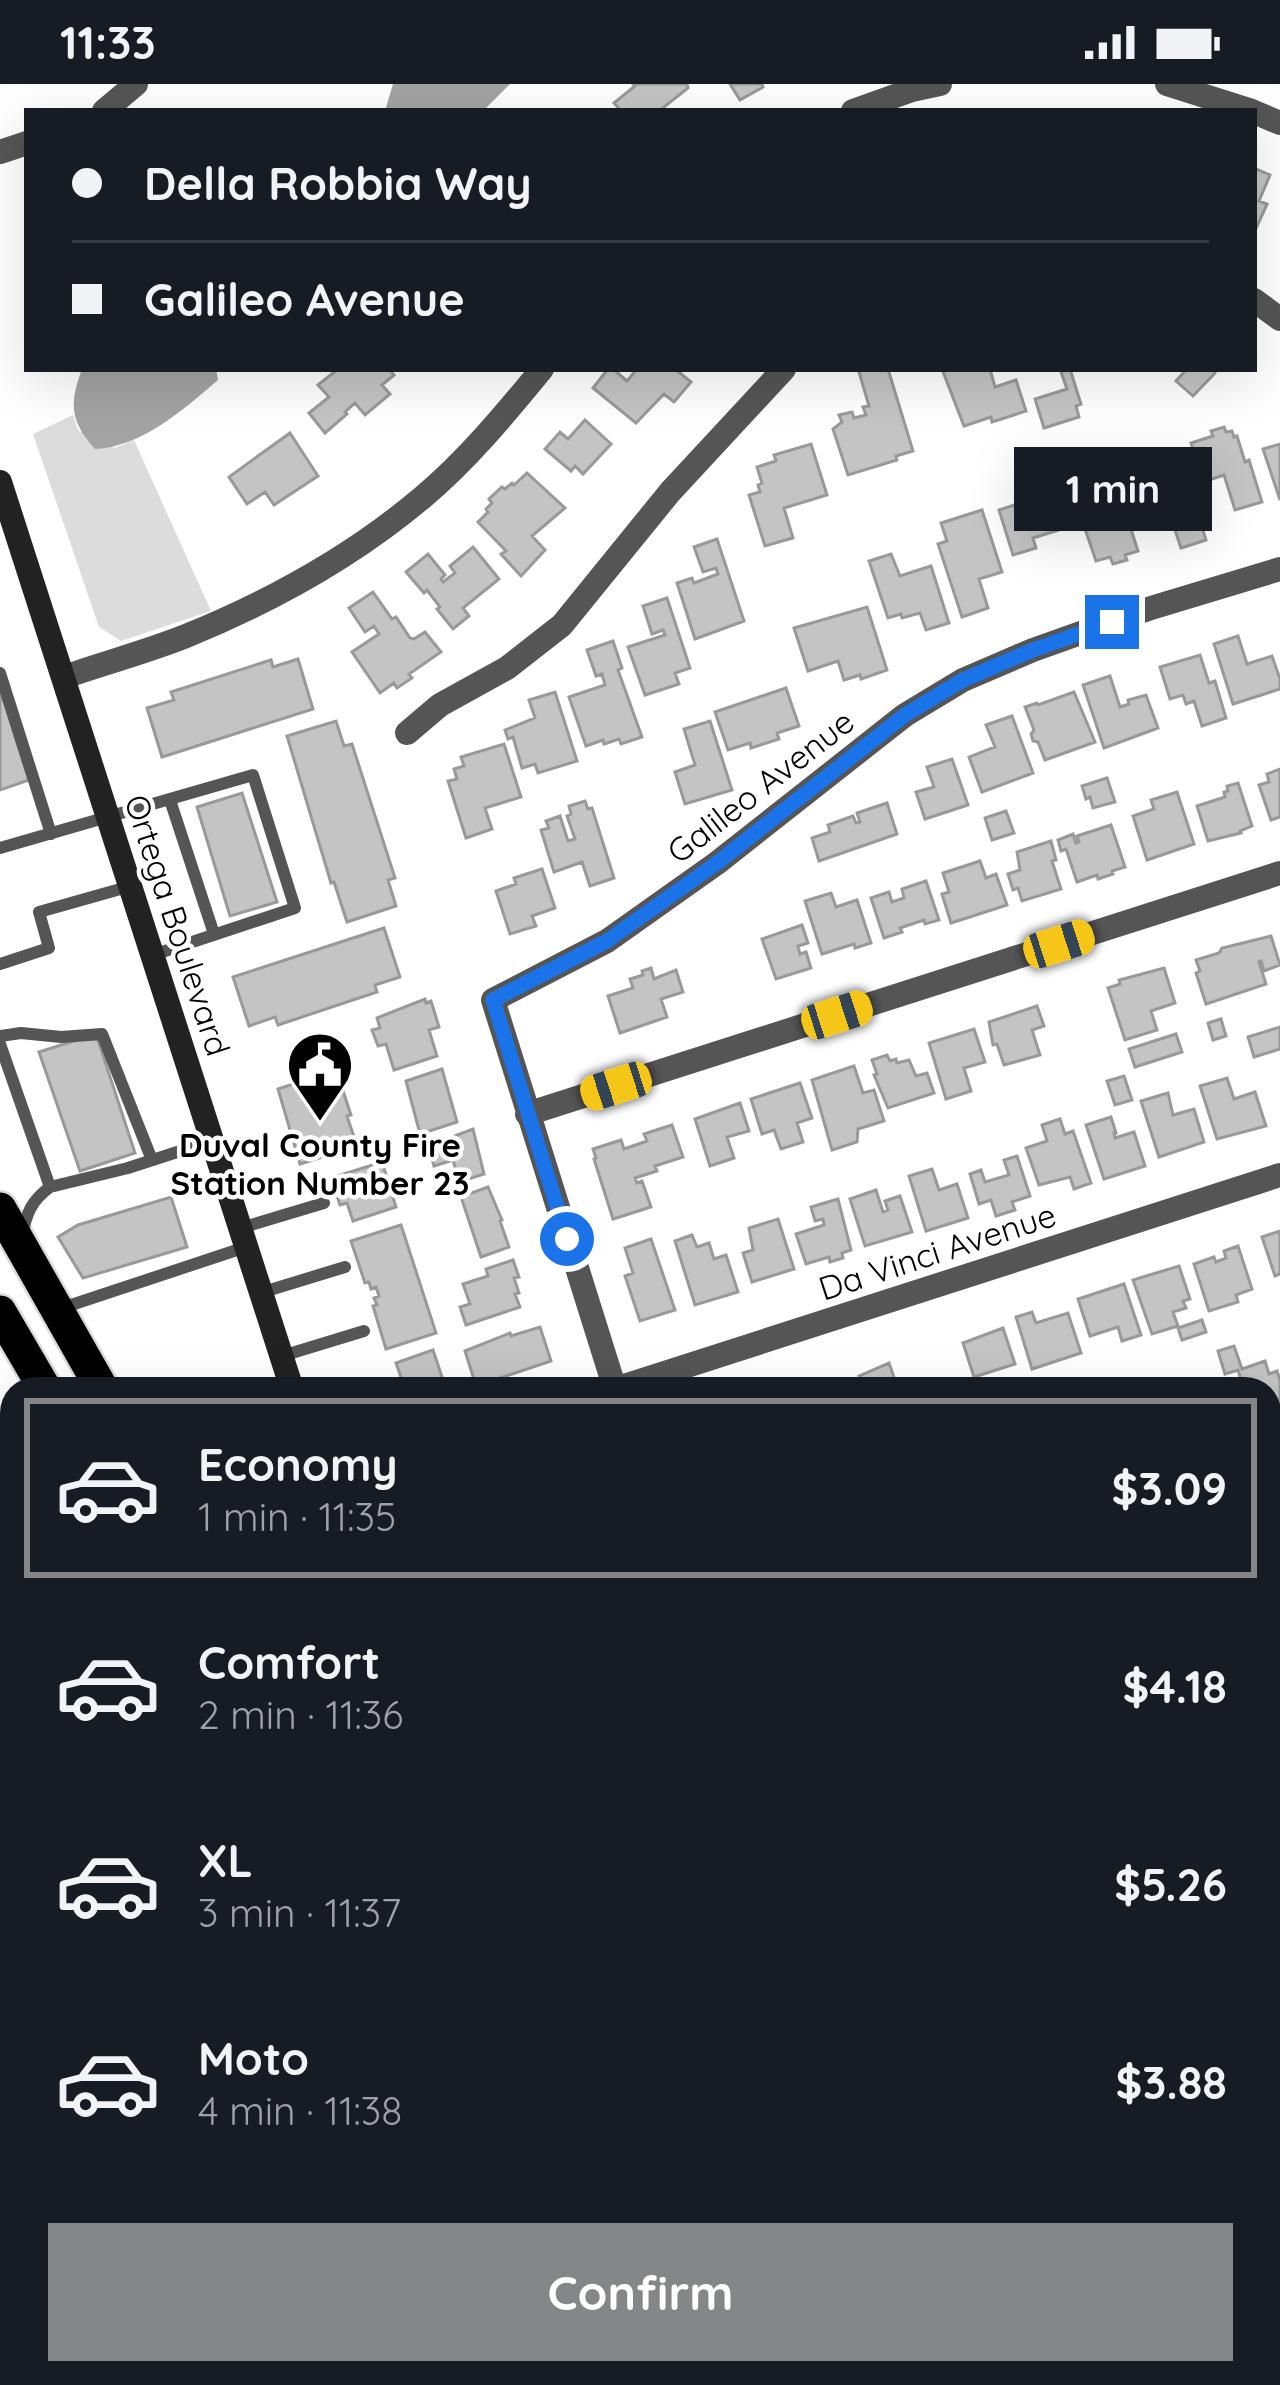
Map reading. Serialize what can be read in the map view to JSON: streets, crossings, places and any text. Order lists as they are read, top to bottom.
{
  "streets": {
    "main road": ["Ortega Boulevard"],
    "street": ["Galileo Avenue", "Da Vinci Avenue"]
  },
  "places": {
    "public building": ["Duval County Fire Station Number 23"]
  },
  "page": {
    "status": "11:33",
    "banner": ["Della Robbia Way", "Galileo Avenue"],
    "bubble": "1 min",
    "list": [
      {
        "name": "Economy",
        "note": "1 min · 11:35",
        "value": "$3.09"
      },
      {
        "name": "Comfort",
        "note": "2 min · 11:36",
        "value": "$4.18"
      },
      {
        "name": "XL",
        "note": "3 min · 11:37",
        "value": "$5.26"
      },
      {
        "name": "Moto",
        "note": "4 min · 11:38",
        "value": "$3.88"
      }
    ],
    "buttons": "Confirm"
  }
}
